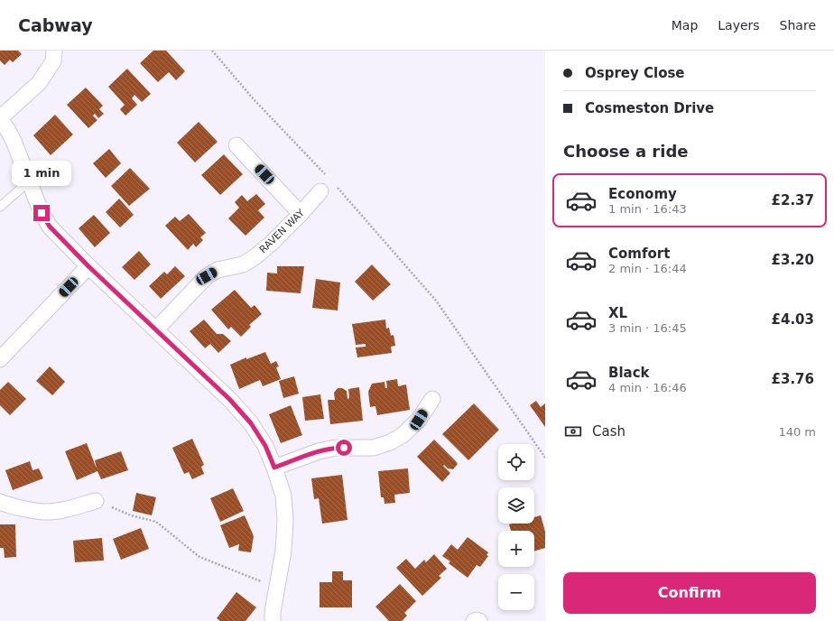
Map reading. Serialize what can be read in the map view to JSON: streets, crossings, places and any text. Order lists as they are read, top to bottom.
{
  "streets": {
    "street": ["RAVEN WAY"]
  },
  "page": {
    "header": "Cabway",
    "nav": ["Map", "Layers", "Share"],
    "banner": ["Osprey Close", "Cosmeston Drive"],
    "heading": "Choose a ride",
    "bubble": "1 min",
    "list": [
      {
        "name": "Economy",
        "note": "1 min · 16:43",
        "value": "£2.37"
      },
      {
        "name": "Comfort",
        "note": "2 min · 16:44",
        "value": "£3.20"
      },
      {
        "name": "XL",
        "note": "3 min · 16:45",
        "value": "£4.03"
      },
      {
        "name": "Black",
        "note": "4 min · 16:46",
        "value": "£3.76"
      }
    ],
    "pay": ["Cash", "140 m"],
    "map_buttons": ["+", "−"],
    "buttons": "Confirm"
  }
}
